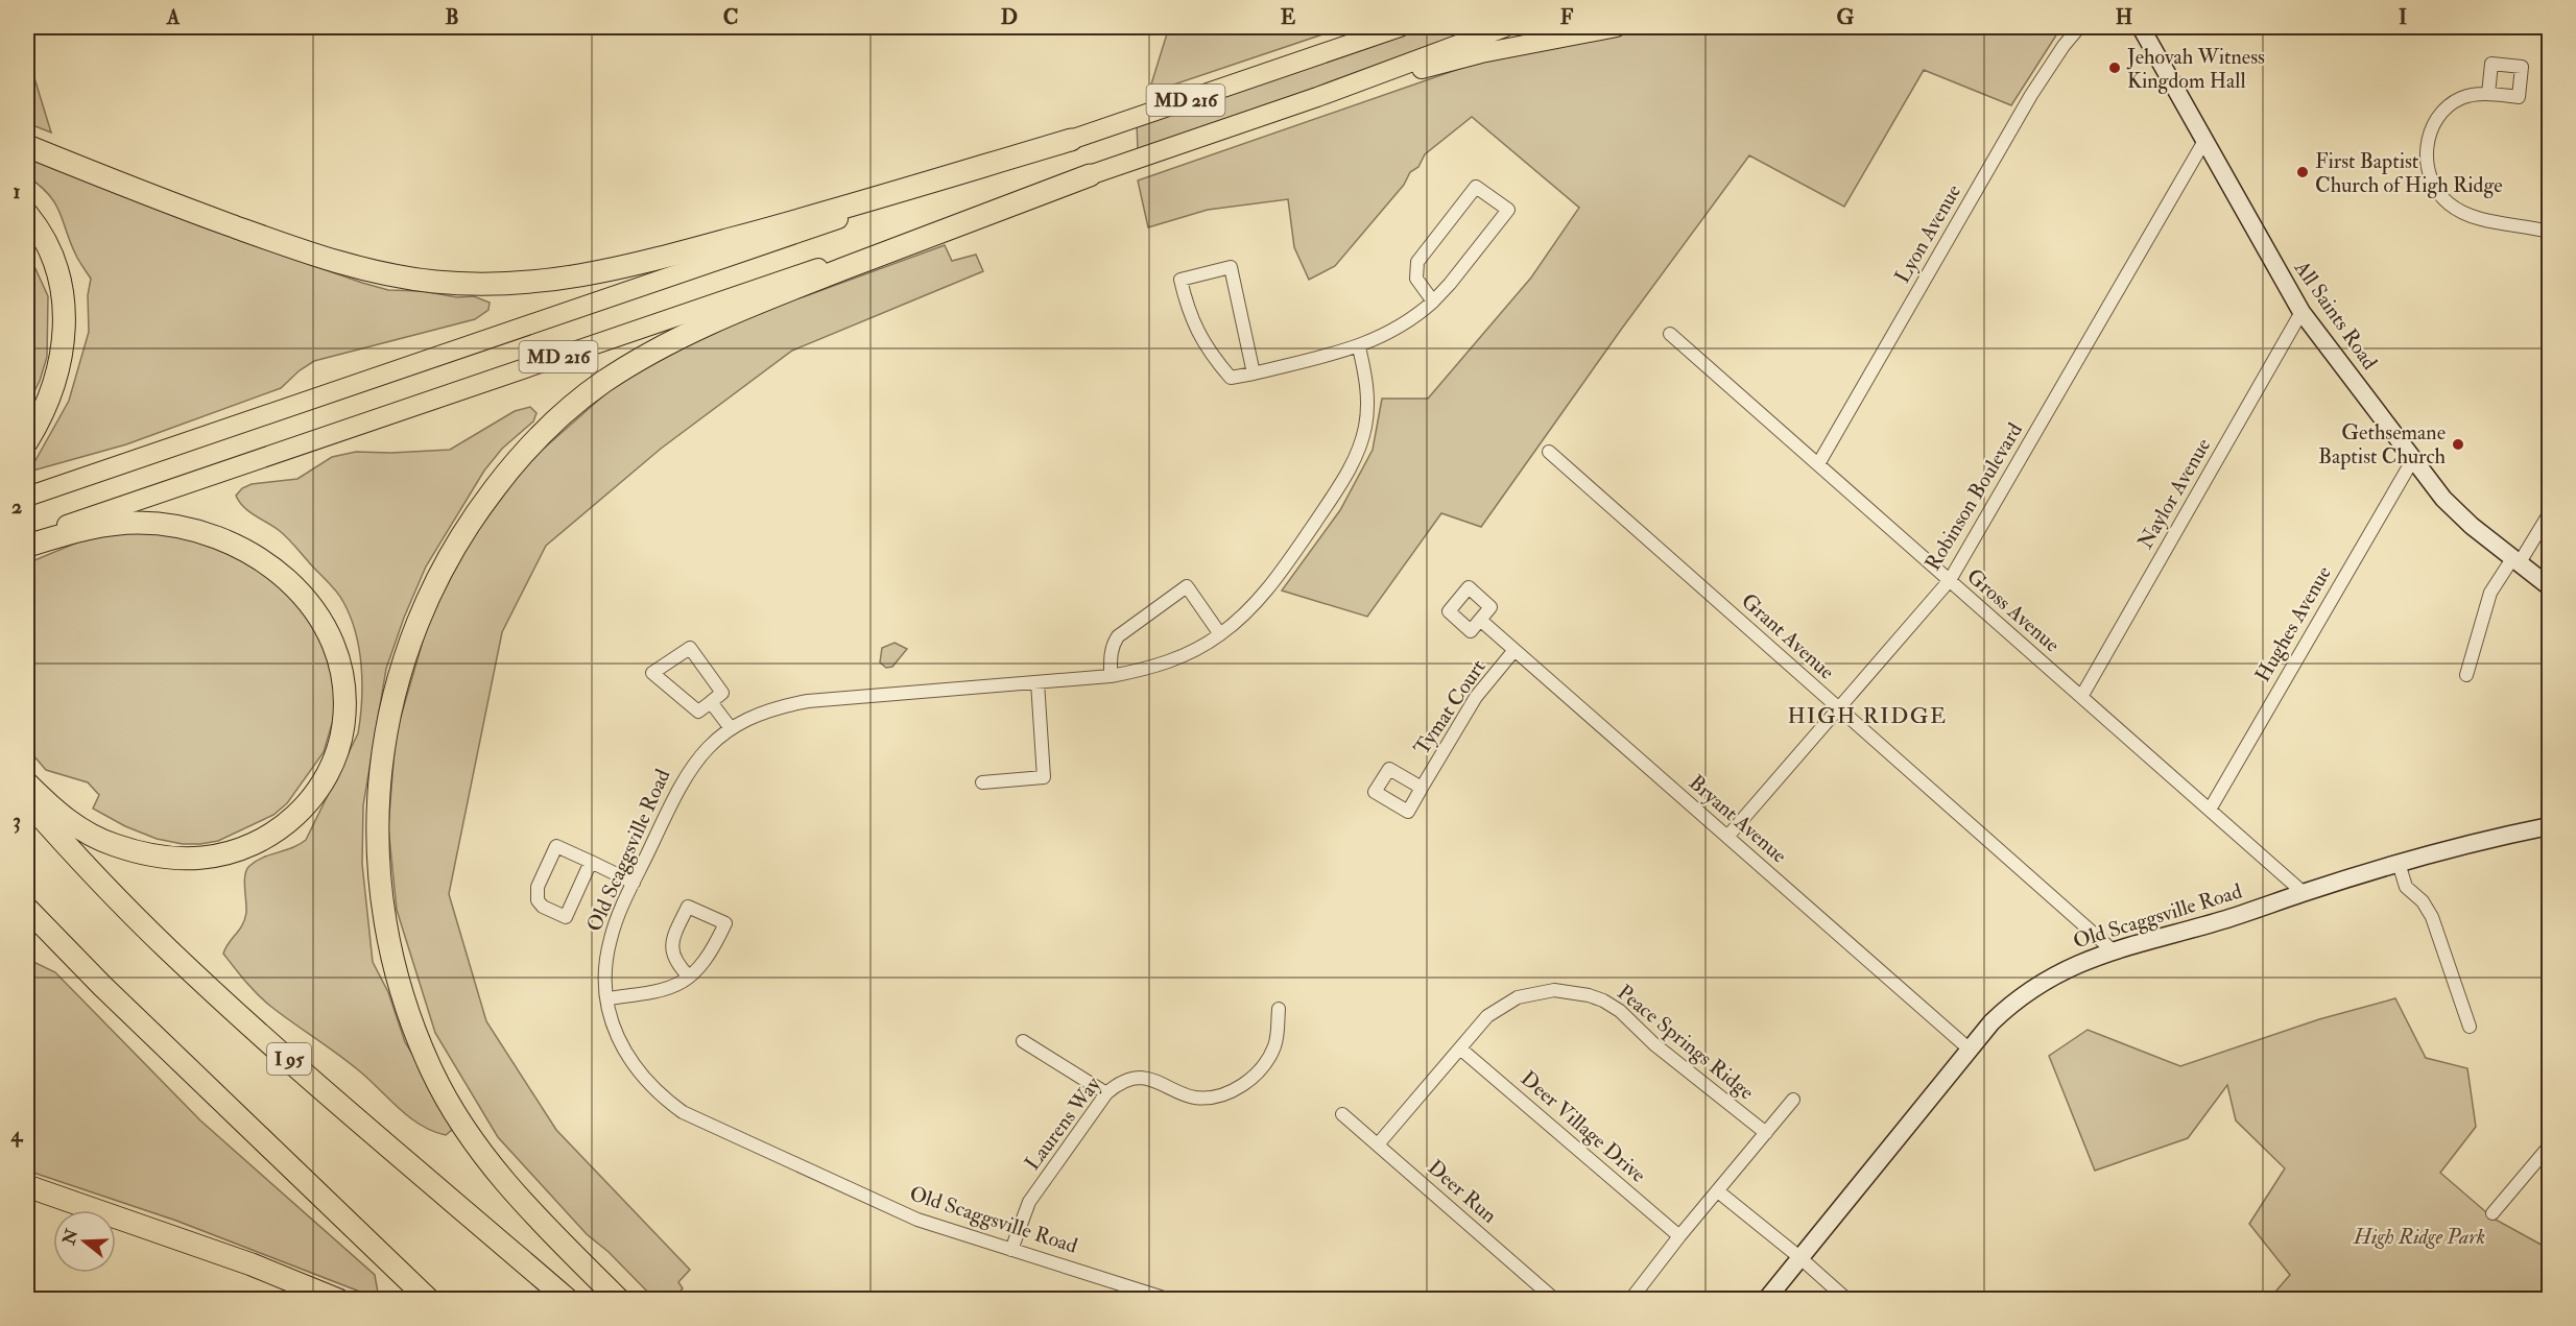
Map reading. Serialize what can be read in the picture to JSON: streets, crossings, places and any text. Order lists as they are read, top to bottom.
{
  "streets": {
    "highway": ["I 95"],
    "main road": ["MD 216"],
    "street": [
      "Lyon Avenue",
      "All Saints Road",
      "Naylor Avenue",
      "Robinson Boulevard",
      "Gross Avenue",
      "Hughes Avenue",
      "Grant Avenue",
      "Tymat Court",
      "Bryant Avenue",
      "Old Scaggsville Road",
      "Peace Springs Ridge",
      "Laurens Way",
      "Deer Village Drive",
      "Deer Run"
    ]
  },
  "crossings": [
    ["Lyon Avenue", "Gross Avenue"],
    ["All Saints Road", "Naylor Avenue"],
    ["All Saints Road", "Robinson Boulevard"],
    ["All Saints Road", "Hughes Avenue"],
    ["Naylor Avenue", "Gross Avenue"],
    ["Robinson Boulevard", "Gross Avenue"],
    ["Robinson Boulevard", "Grant Avenue"],
    ["Robinson Boulevard", "Bryant Avenue"],
    ["Gross Avenue", "Hughes Avenue"],
    ["Gross Avenue", "Old Scaggsville Road"],
    ["Grant Avenue", "Old Scaggsville Road"],
    ["Tymat Court", "Bryant Avenue"],
    ["Bryant Avenue", "Old Scaggsville Road"],
    ["Old Scaggsville Road", "Laurens Way"],
    ["Peace Springs Ridge", "Deer Village Drive"],
    ["Peace Springs Ridge", "Deer Run"]
  ],
  "districts": ["HIGH RIDGE"],
  "parks": ["High Ridge Park"],
  "places": ["Jehovah Witness Kingdom Hall", "First Baptist Church of High Ridge", "Gethsemane Baptist Church"],
  "north": "left",
  "grid": {
    "columns": [
      "A",
      "B",
      "C",
      "D",
      "E",
      "F",
      "G",
      "H",
      "I"
    ],
    "rows": [
      "1",
      "2",
      "3",
      "4"
    ]
  }
}
